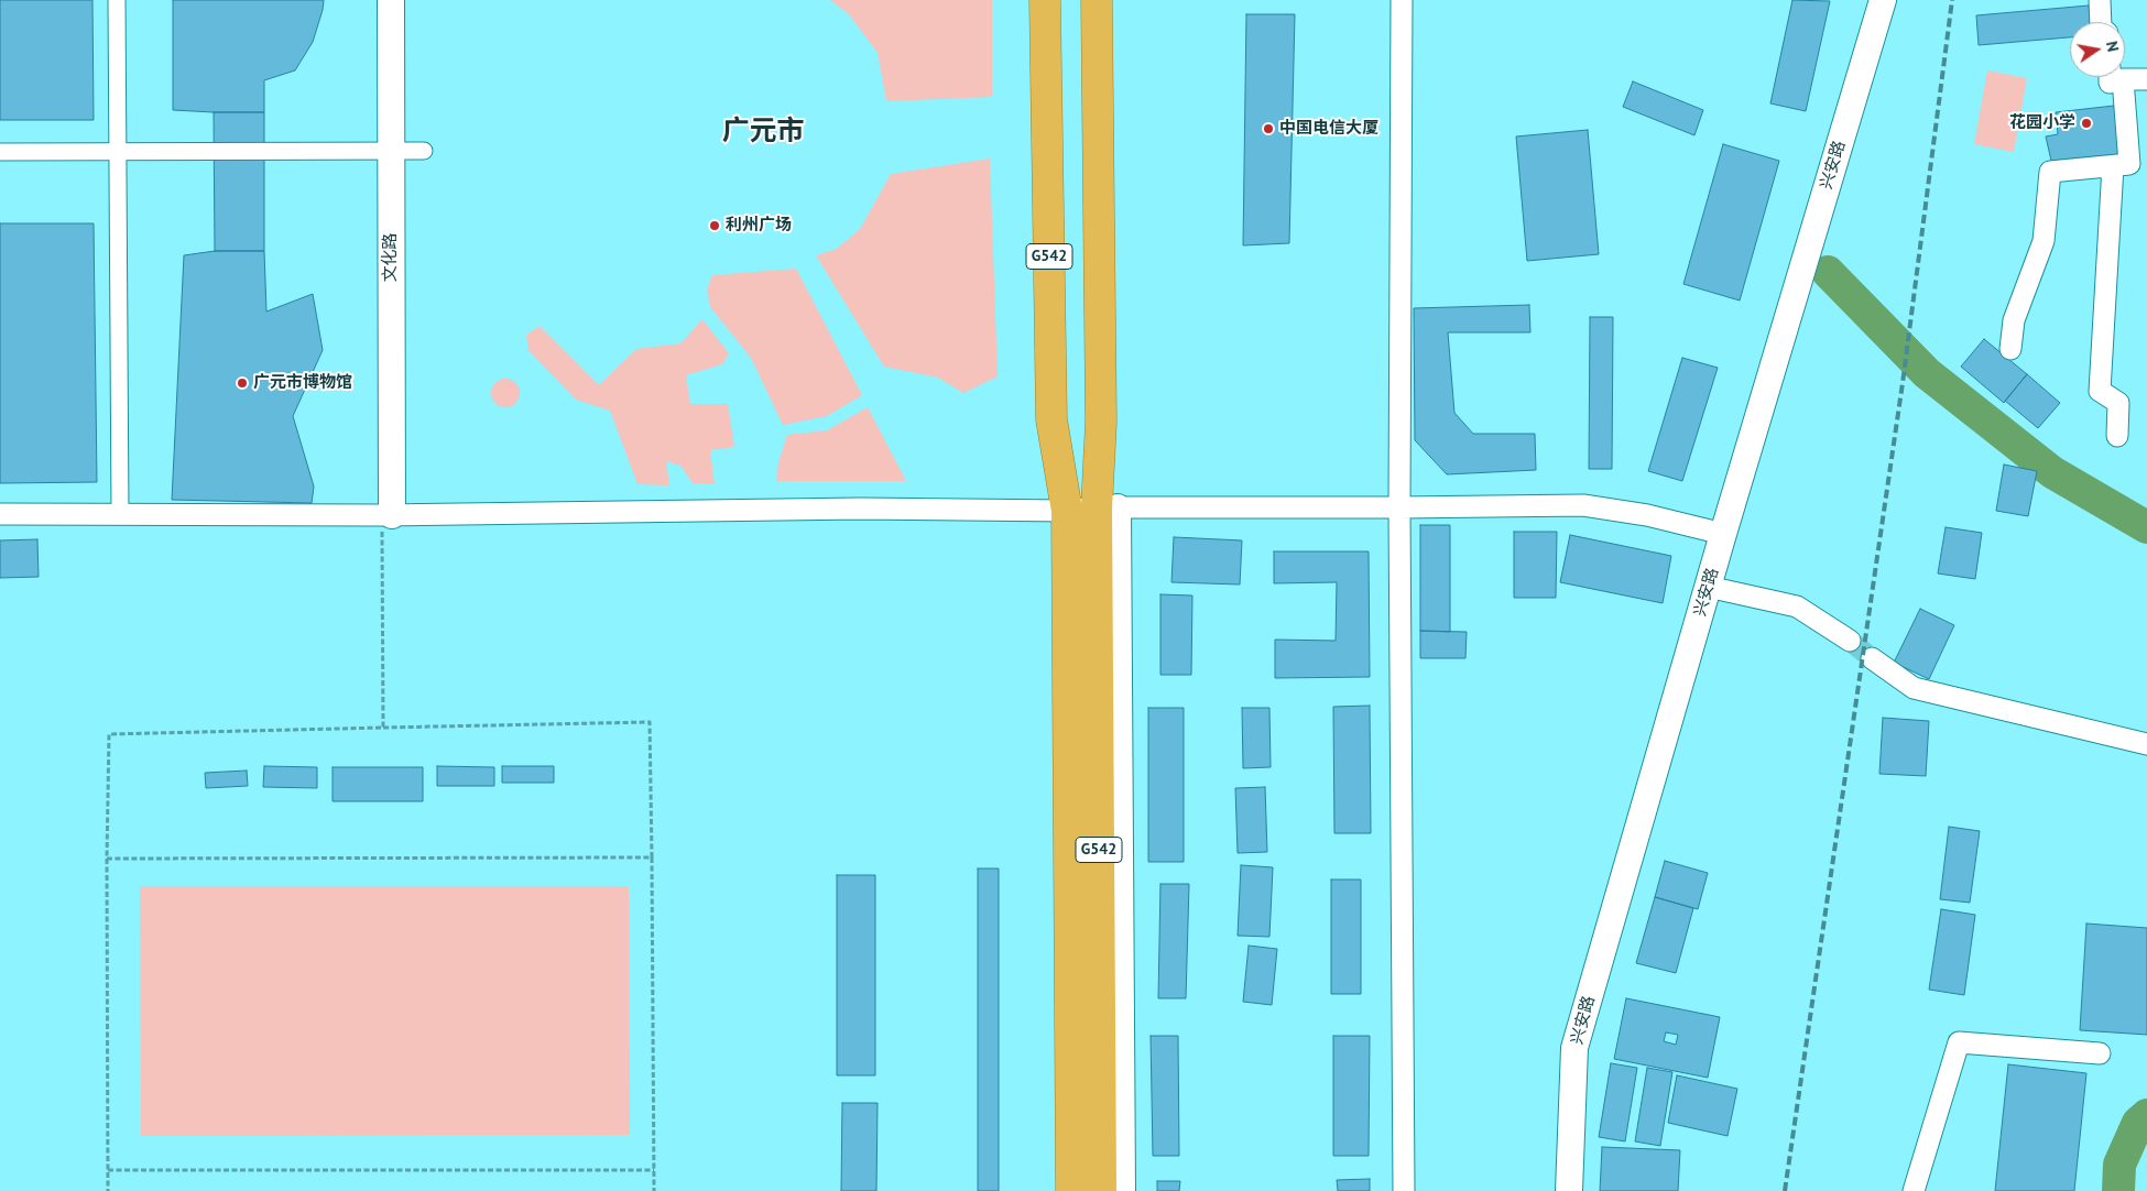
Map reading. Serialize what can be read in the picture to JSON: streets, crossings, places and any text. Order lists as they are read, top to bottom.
{
  "streets": {
    "highway": ["G542"],
    "street": ["兴安路", "文化路"]
  },
  "districts": ["广元市"],
  "places": [
    "花园小学",
    "中国电信大厦",
    "利州广场",
    "广元市博物馆"
  ],
  "north": "right"
}
